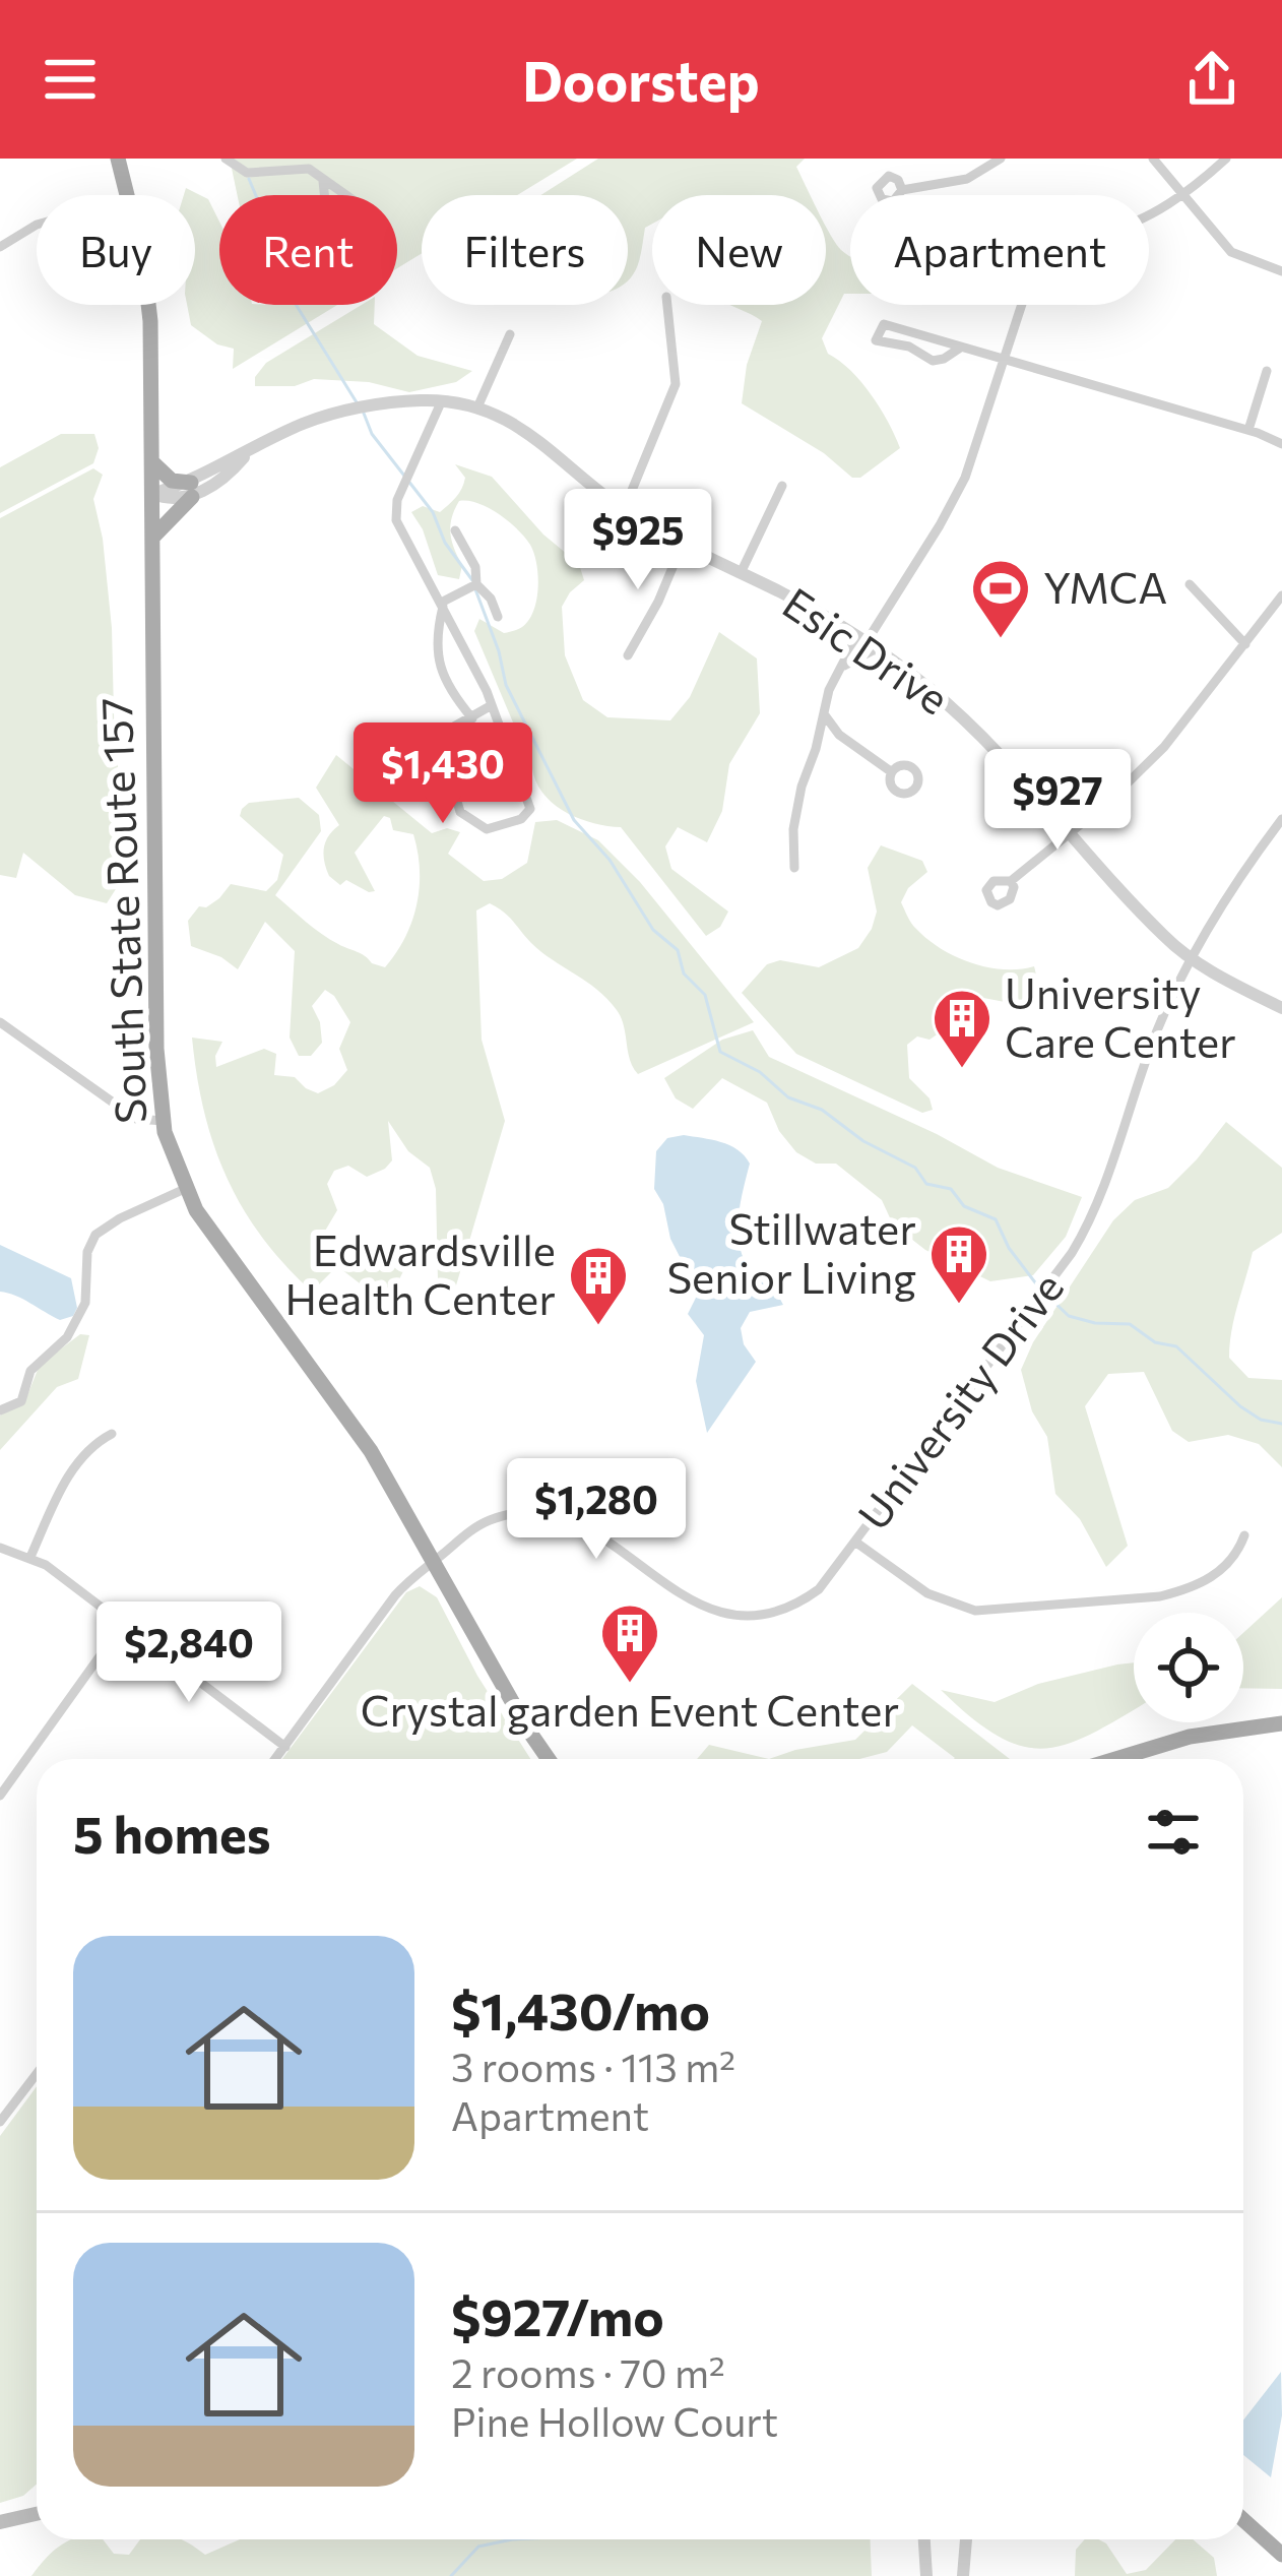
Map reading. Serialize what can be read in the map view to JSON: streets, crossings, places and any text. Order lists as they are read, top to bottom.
{
  "streets": {
    "main road": ["South State Route 157"],
    "street": ["Esic Drive", "University Drive"]
  },
  "crossings": [
    ["Esic Drive", "South State Route 157"],
    ["Esic Drive", "University Drive"],
    ["South State Route 157", "University Drive"]
  ],
  "places": {
    "sports": ["YMCA"],
    "building": [
      "University Care Center",
      "Stillwater Senior Living",
      "Edwardsville Health Center",
      "Crystal garden Event Center"
    ]
  },
  "page": {
    "header": "Doorstep",
    "chip": [
      "Buy",
      "Rent",
      "Filters",
      "New",
      "Apartment"
    ],
    "price": [
      "$925",
      "$1,430",
      "$927",
      "$1,280",
      "$2,840"
    ],
    "heading": "5 homes",
    "list": [
      {
        "name": "$1,430/mo",
        "note": "3 rooms · 113 m² · Apartment"
      },
      {
        "name": "$927/mo",
        "note": "2 rooms · 70 m² · Pine Hollow Court"
      }
    ]
  }
}
